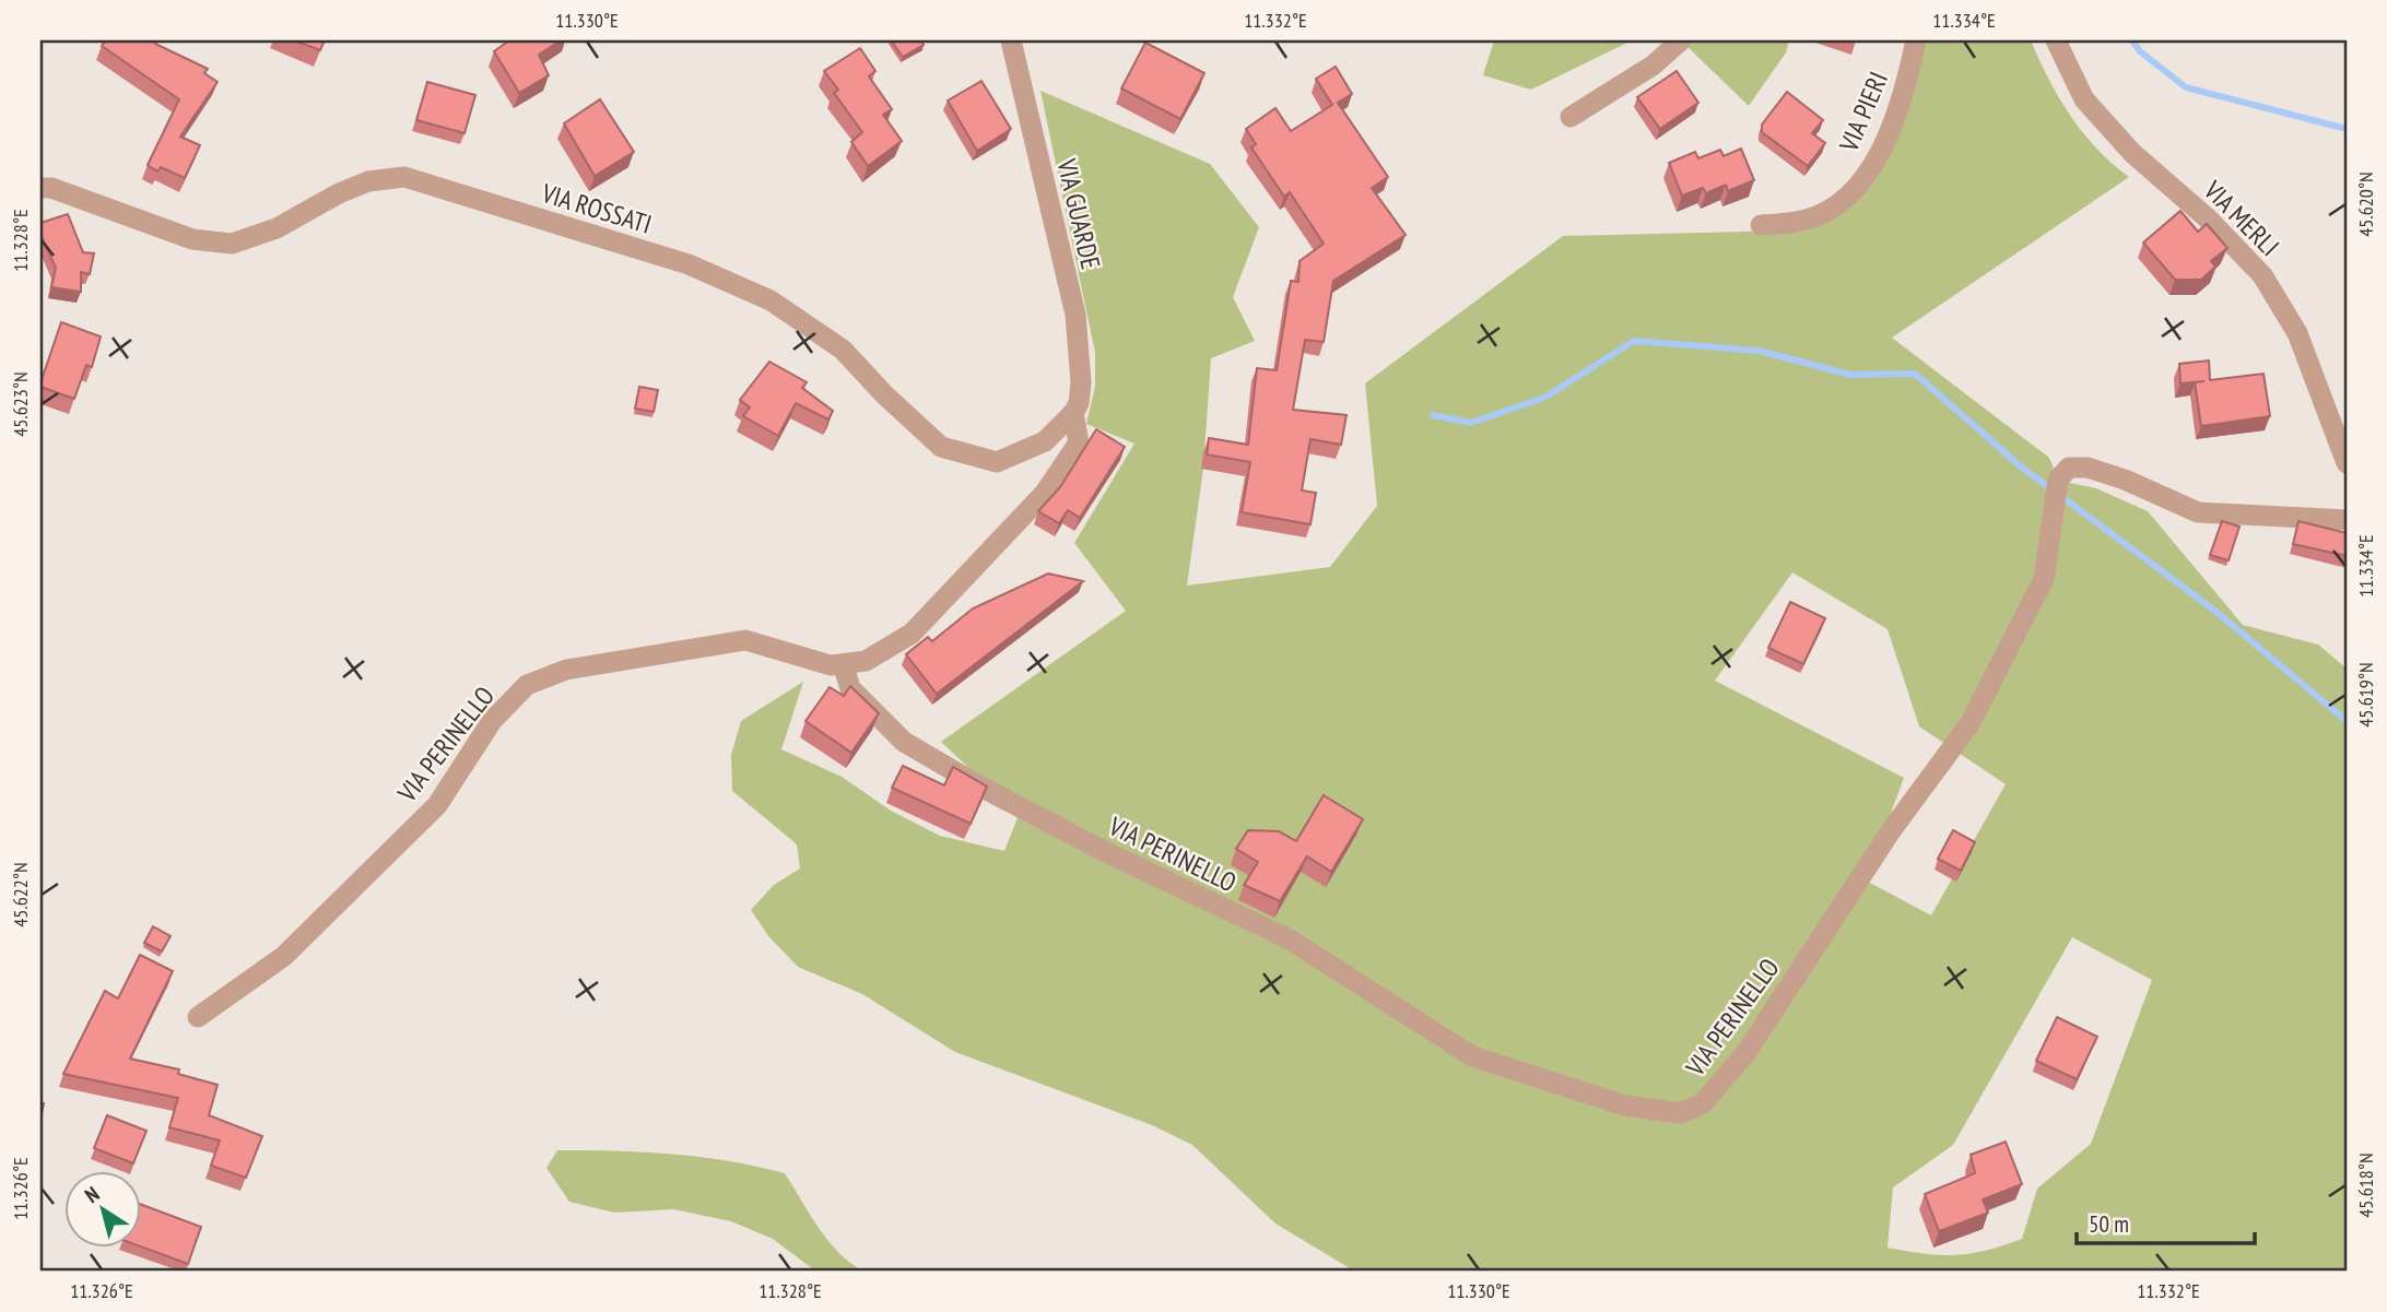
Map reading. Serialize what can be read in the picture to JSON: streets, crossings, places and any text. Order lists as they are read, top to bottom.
{
  "streets": {
    "street": [
      "VIA PIERI",
      "VIA ROSSATI",
      "VIA GUARDE",
      "VIA MERLI",
      "VIA PERINELLO"
    ]
  },
  "crossings": [
    ["VIA ROSSATI", "VIA GUARDE"],
    ["VIA ROSSATI", "VIA PERINELLO"],
    ["VIA GUARDE", "VIA PERINELLO"]
  ],
  "scale_bar": "50 m",
  "north": "top left",
  "coordinates": [
    "11.330°E",
    "11.332°E",
    "11.334°E",
    "45.620°N",
    "11.328°E",
    "45.623°N",
    "45.619°N",
    "45.622°N",
    "45.618°N",
    "11.326°E"
  ]
}
